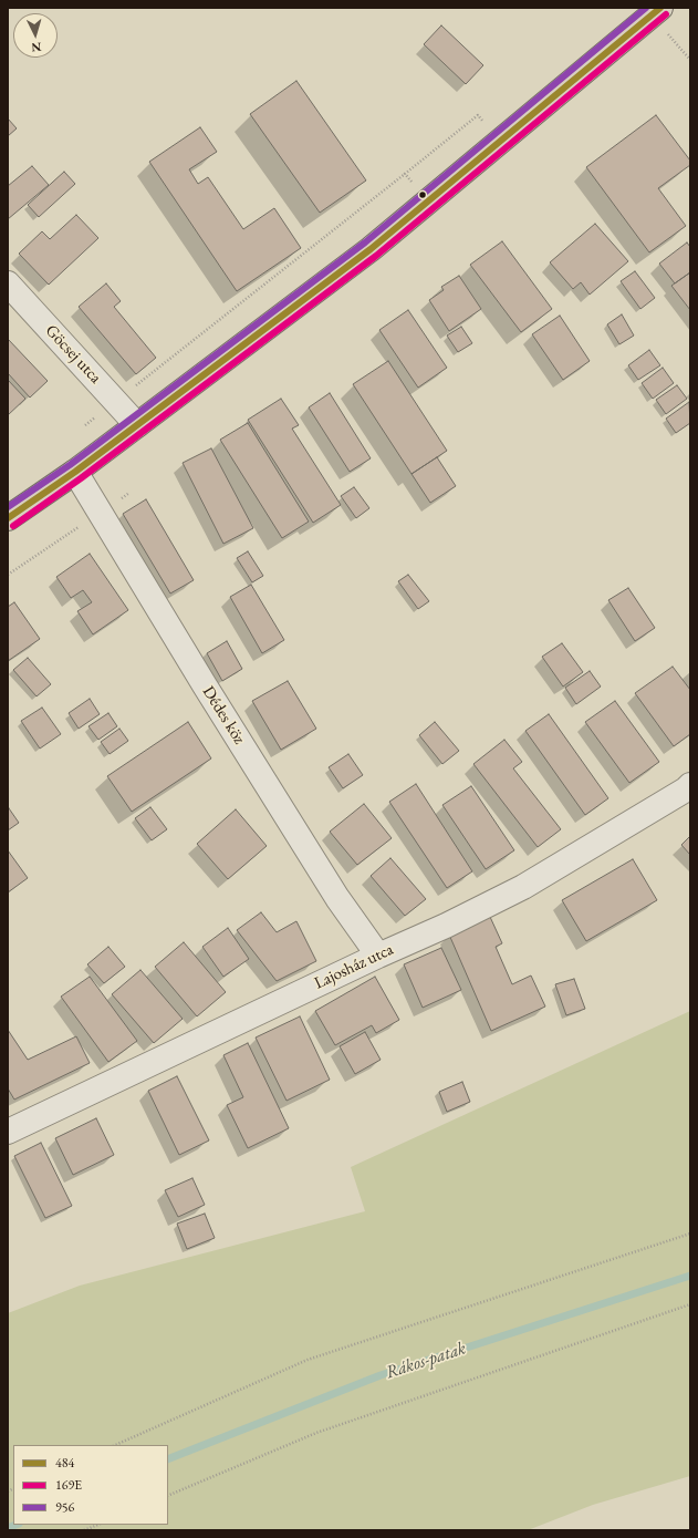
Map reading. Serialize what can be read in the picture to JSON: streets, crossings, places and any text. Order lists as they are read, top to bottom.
{
  "streets": {
    "street": ["Göcsej utca", "Dédes köz", "Lajosház utca"]
  },
  "crossings": [
    ["Dédes köz", "Lajosház utca"]
  ],
  "water": ["Rákos-patak"],
  "lines": ["transit line 484", "transit line 956", "transit line 169E"],
  "legend": ["484", "169E", "956"],
  "north": "bottom"
}
